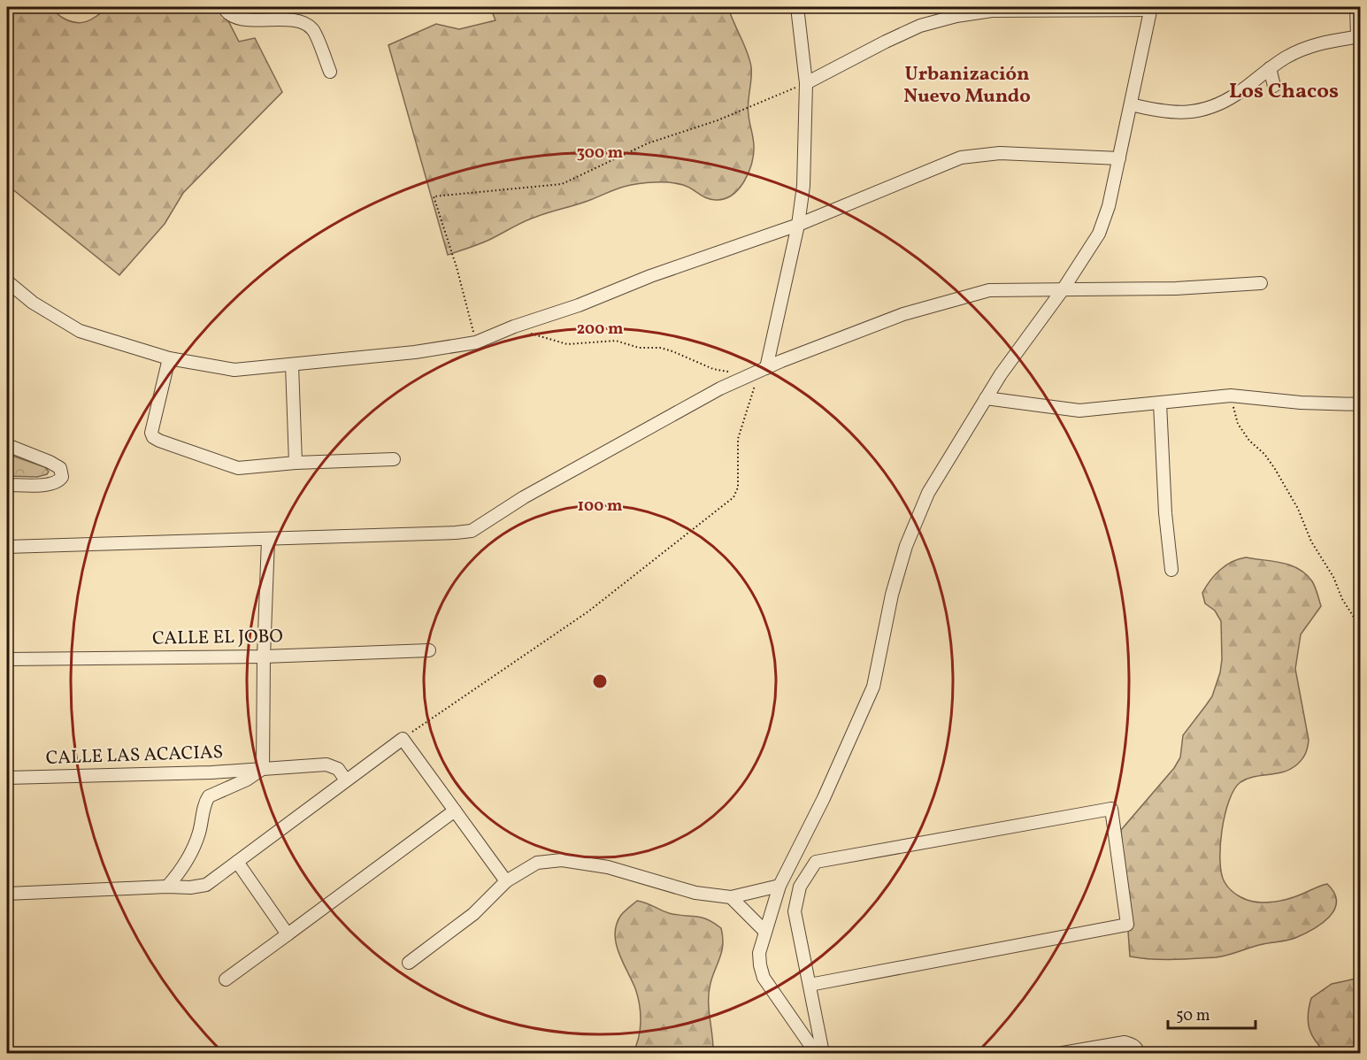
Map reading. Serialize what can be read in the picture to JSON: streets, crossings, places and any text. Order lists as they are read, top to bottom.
{
  "streets": {
    "street": ["CALLE EL JOBO", "CALLE LAS ACACIAS"]
  },
  "districts": ["Urbanización Nuevo Mundo", "Los Chacos"],
  "scale_bar": "50 m",
  "rings": ["300 m", "200 m", "100 m"]
}
